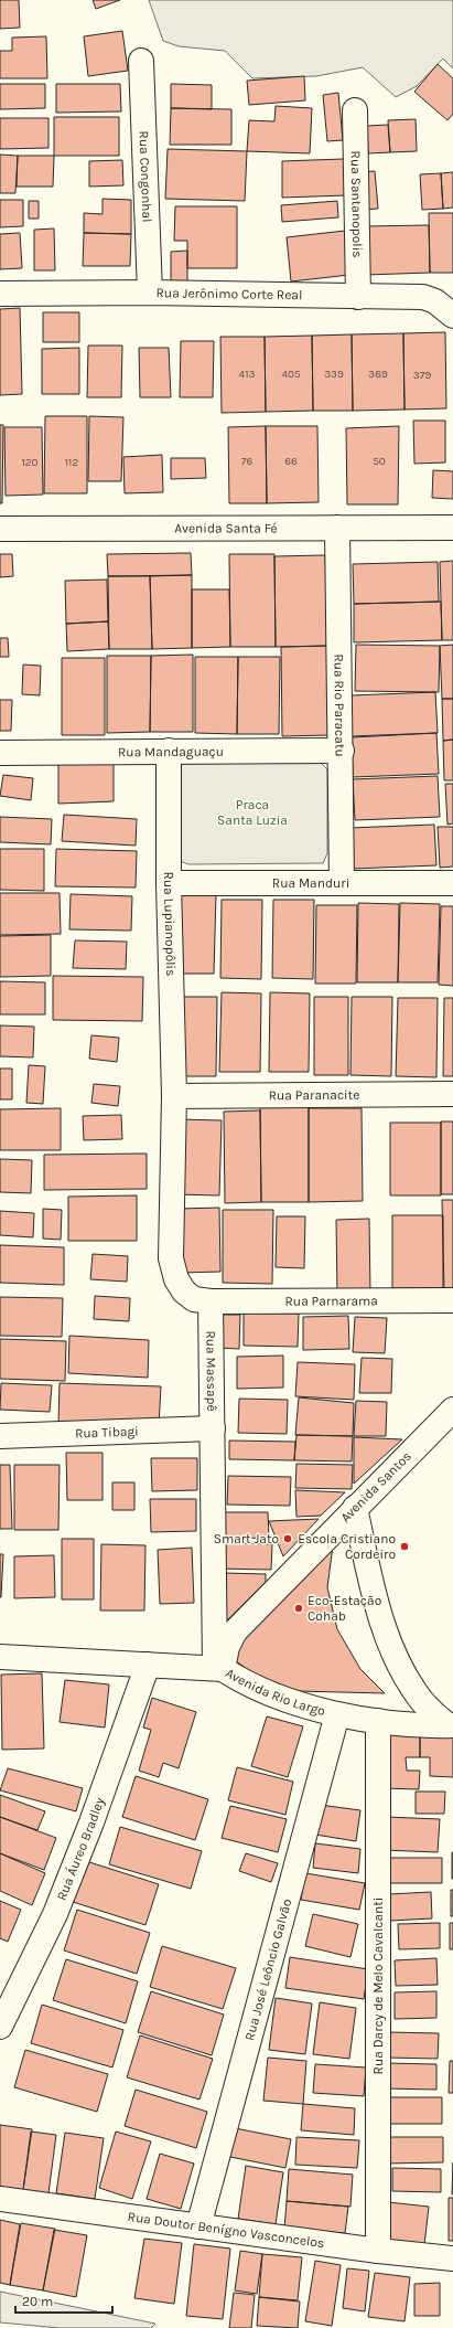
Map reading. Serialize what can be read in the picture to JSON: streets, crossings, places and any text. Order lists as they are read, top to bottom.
{
  "streets": {
    "street": [
      "Rua Congonhal",
      "Rua Santanopolis",
      "Rua Jerônimo Corte Real",
      "Avenida Santa Fé",
      "Rua Rio Paracatu",
      "Rua Mandaguaçu",
      "Rua Manduri",
      "Rua Lupianopôlis",
      "Rua Paranacite",
      "Rua Parnarama",
      "Rua Massapê",
      "Rua Tibagi",
      "Avenida Santos",
      "Avenida Rio Largo",
      "Rua Áureo Bradley",
      "Rua José Leôncio Galvão",
      "Rua Darcy de Melo Cavalcanti",
      "Rua Doutor Benígno Vasconcelos"
    ]
  },
  "crossings": [
    ["Rua Congonhal", "Rua Jerônimo Corte Real"],
    ["Rua Santanopolis", "Rua Jerônimo Corte Real"],
    ["Avenida Santa Fé", "Rua Rio Paracatu"],
    ["Rua Rio Paracatu", "Rua Mandaguaçu"],
    ["Rua Rio Paracatu", "Rua Manduri"],
    ["Rua Mandaguaçu", "Rua Lupianopôlis"],
    ["Rua Manduri", "Rua Lupianopôlis"],
    ["Rua Lupianopôlis", "Rua Paranacite"],
    ["Rua Parnarama", "Rua Massapê"],
    ["Rua Massapê", "Rua Tibagi"],
    ["Rua Massapê", "Avenida Santos"],
    ["Rua Massapê", "Avenida Rio Largo"],
    ["Avenida Santos", "Avenida Rio Largo"],
    ["Avenida Rio Largo", "Rua Áureo Bradley"],
    ["Avenida Rio Largo", "Rua José Leôncio Galvão"],
    ["Avenida Rio Largo", "Rua Darcy de Melo Cavalcanti"],
    ["Rua José Leôncio Galvão", "Rua Doutor Benígno Vasconcelos"],
    ["Rua Darcy de Melo Cavalcanti", "Rua Doutor Benígno Vasconcelos"]
  ],
  "parks": ["Praca Santa Luzia"],
  "places": ["Smart Jato", "Escola Cristiano Cordeiro", "Eco-Estação Cohab"],
  "house_numbers": [
    "413",
    "405",
    "339",
    "389",
    "379",
    "76",
    "66",
    "50",
    "120",
    "112"
  ],
  "scale_bar": "20 m"
}
